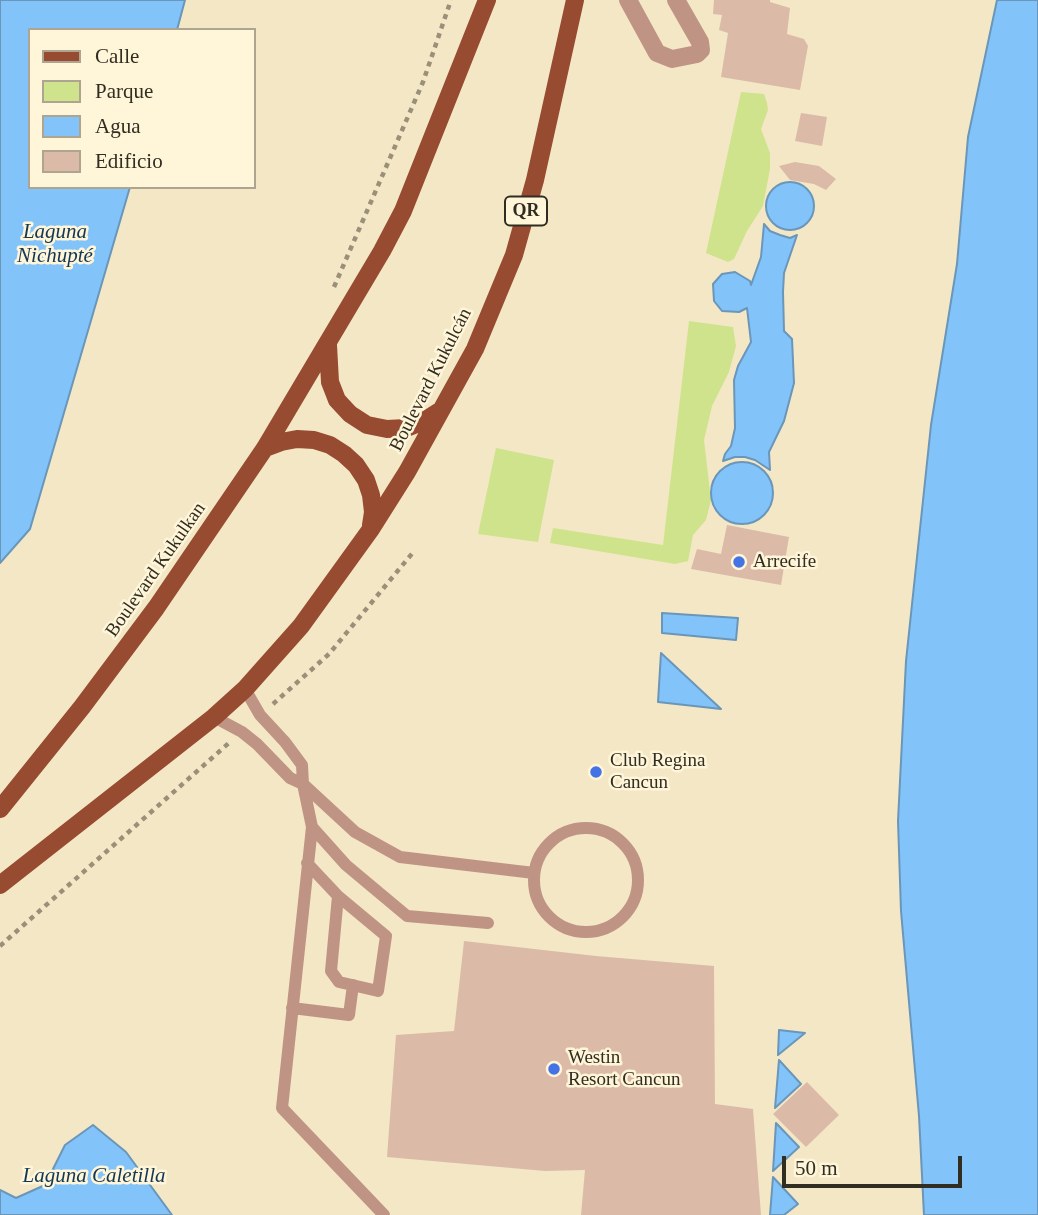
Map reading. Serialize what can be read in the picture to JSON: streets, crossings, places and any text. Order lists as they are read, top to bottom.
{
  "streets": {
    "main road": ["QR", "Boulevard Kukulcán", "Boulevard Kukulkan"]
  },
  "water": ["Laguna Nichupté", "Laguna Caletilla"],
  "places": ["Arrecife", "Club Regina Cancun", "Westin Resort Cancun"],
  "legend": [
    "Calle",
    "Parque",
    "Agua",
    "Edificio"
  ],
  "scale_bar": "50 m"
}
